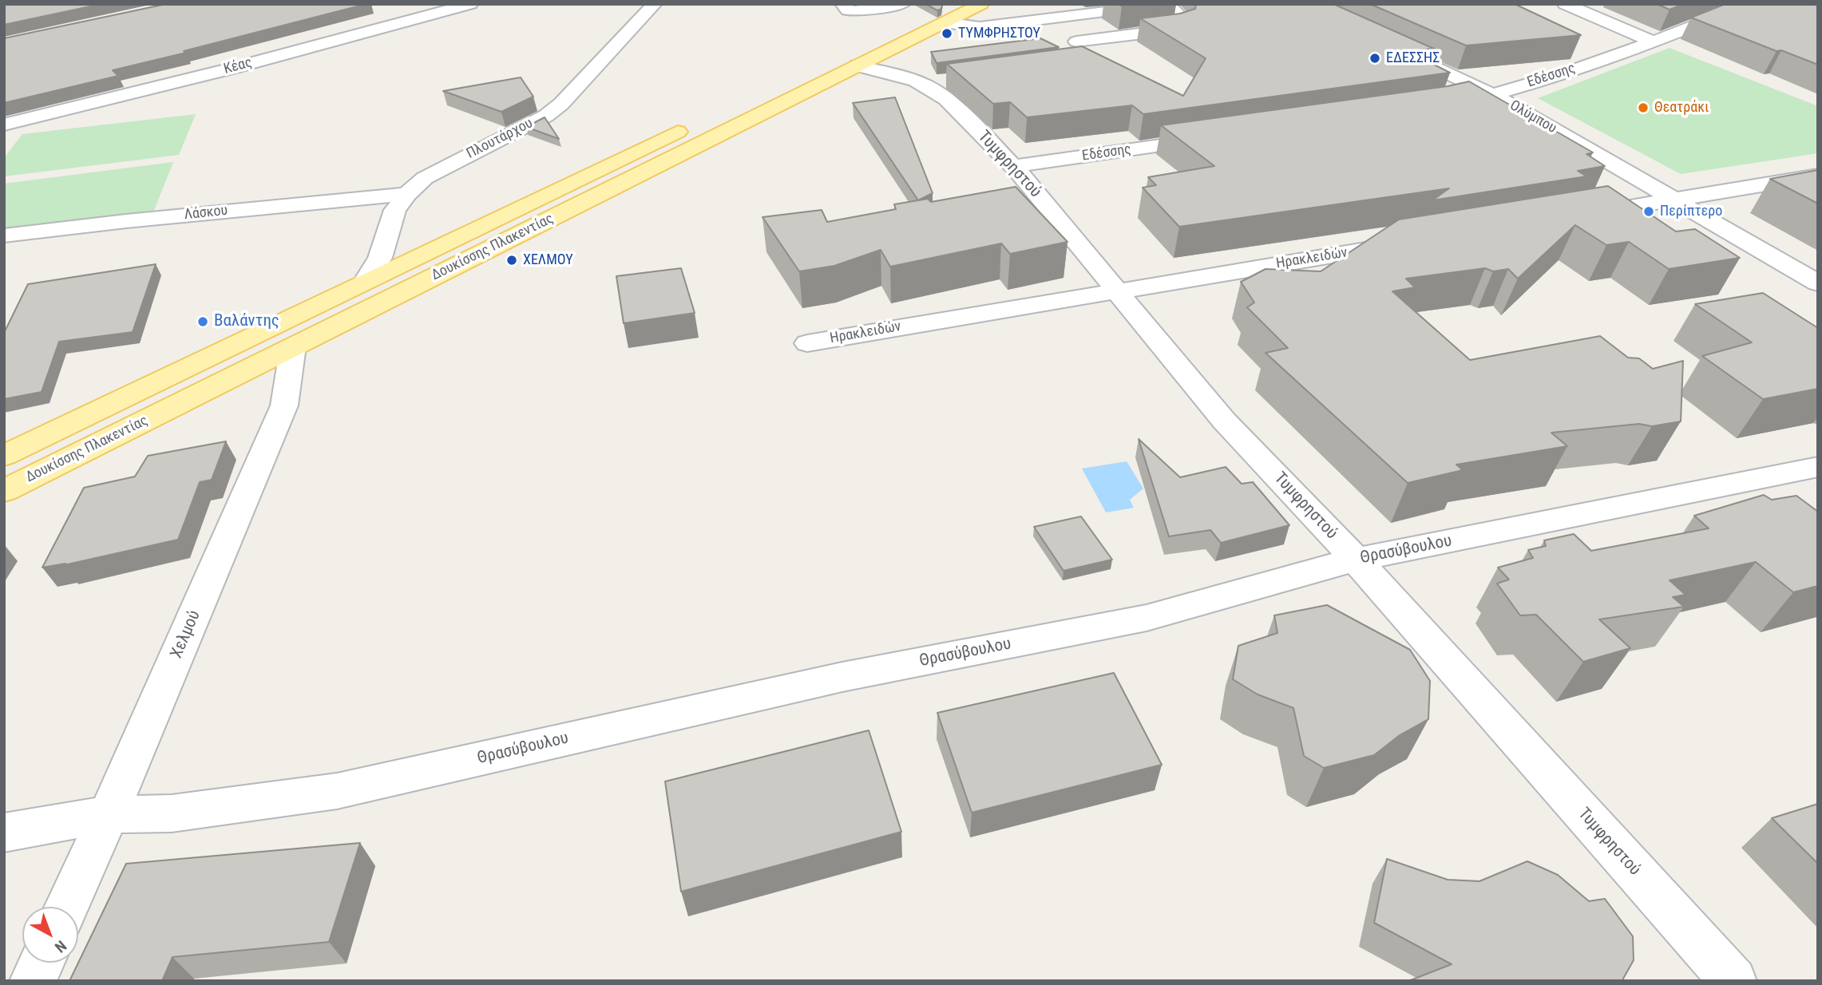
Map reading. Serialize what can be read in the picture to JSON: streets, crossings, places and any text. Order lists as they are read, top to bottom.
{
  "streets": {
    "main road": ["Δουκίσσης Πλακεντίας"],
    "street": [
      "Κέας",
      "Εδέσσης",
      "Ολύμπου",
      "Πλουτάρχου",
      "Τυμφρηστού",
      "Λάσκου",
      "Ηρακλειδών",
      "Θρασύβουλου",
      "Χελμού"
    ]
  },
  "crossings": [
    ["Εδέσσης", "Ολύμπου"],
    ["Εδέσσης", "Τυμφρηστού"],
    ["Πλουτάρχου", "Λάσκου"],
    ["Πλουτάρχου", "Δουκίσσης Πλακεντίας"],
    ["Τυμφρηστού", "Δουκίσσης Πλακεντίας"],
    ["Τυμφρηστού", "Ηρακλειδών"],
    ["Τυμφρηστού", "Θρασύβουλου"],
    ["Δουκίσσης Πλακεντίας", "Χελμού"],
    ["Θρασύβουλου", "Χελμού"]
  ],
  "places": [
    "ΤΥΜΦΡΗΣΤΟΥ",
    "ΕΔΕΣΣΗΣ",
    "Θεατράκι",
    "Περίπτερο",
    "ΧΕΛΜΟΥ",
    "Βαλάντης"
  ],
  "north": "bottom right"
}
